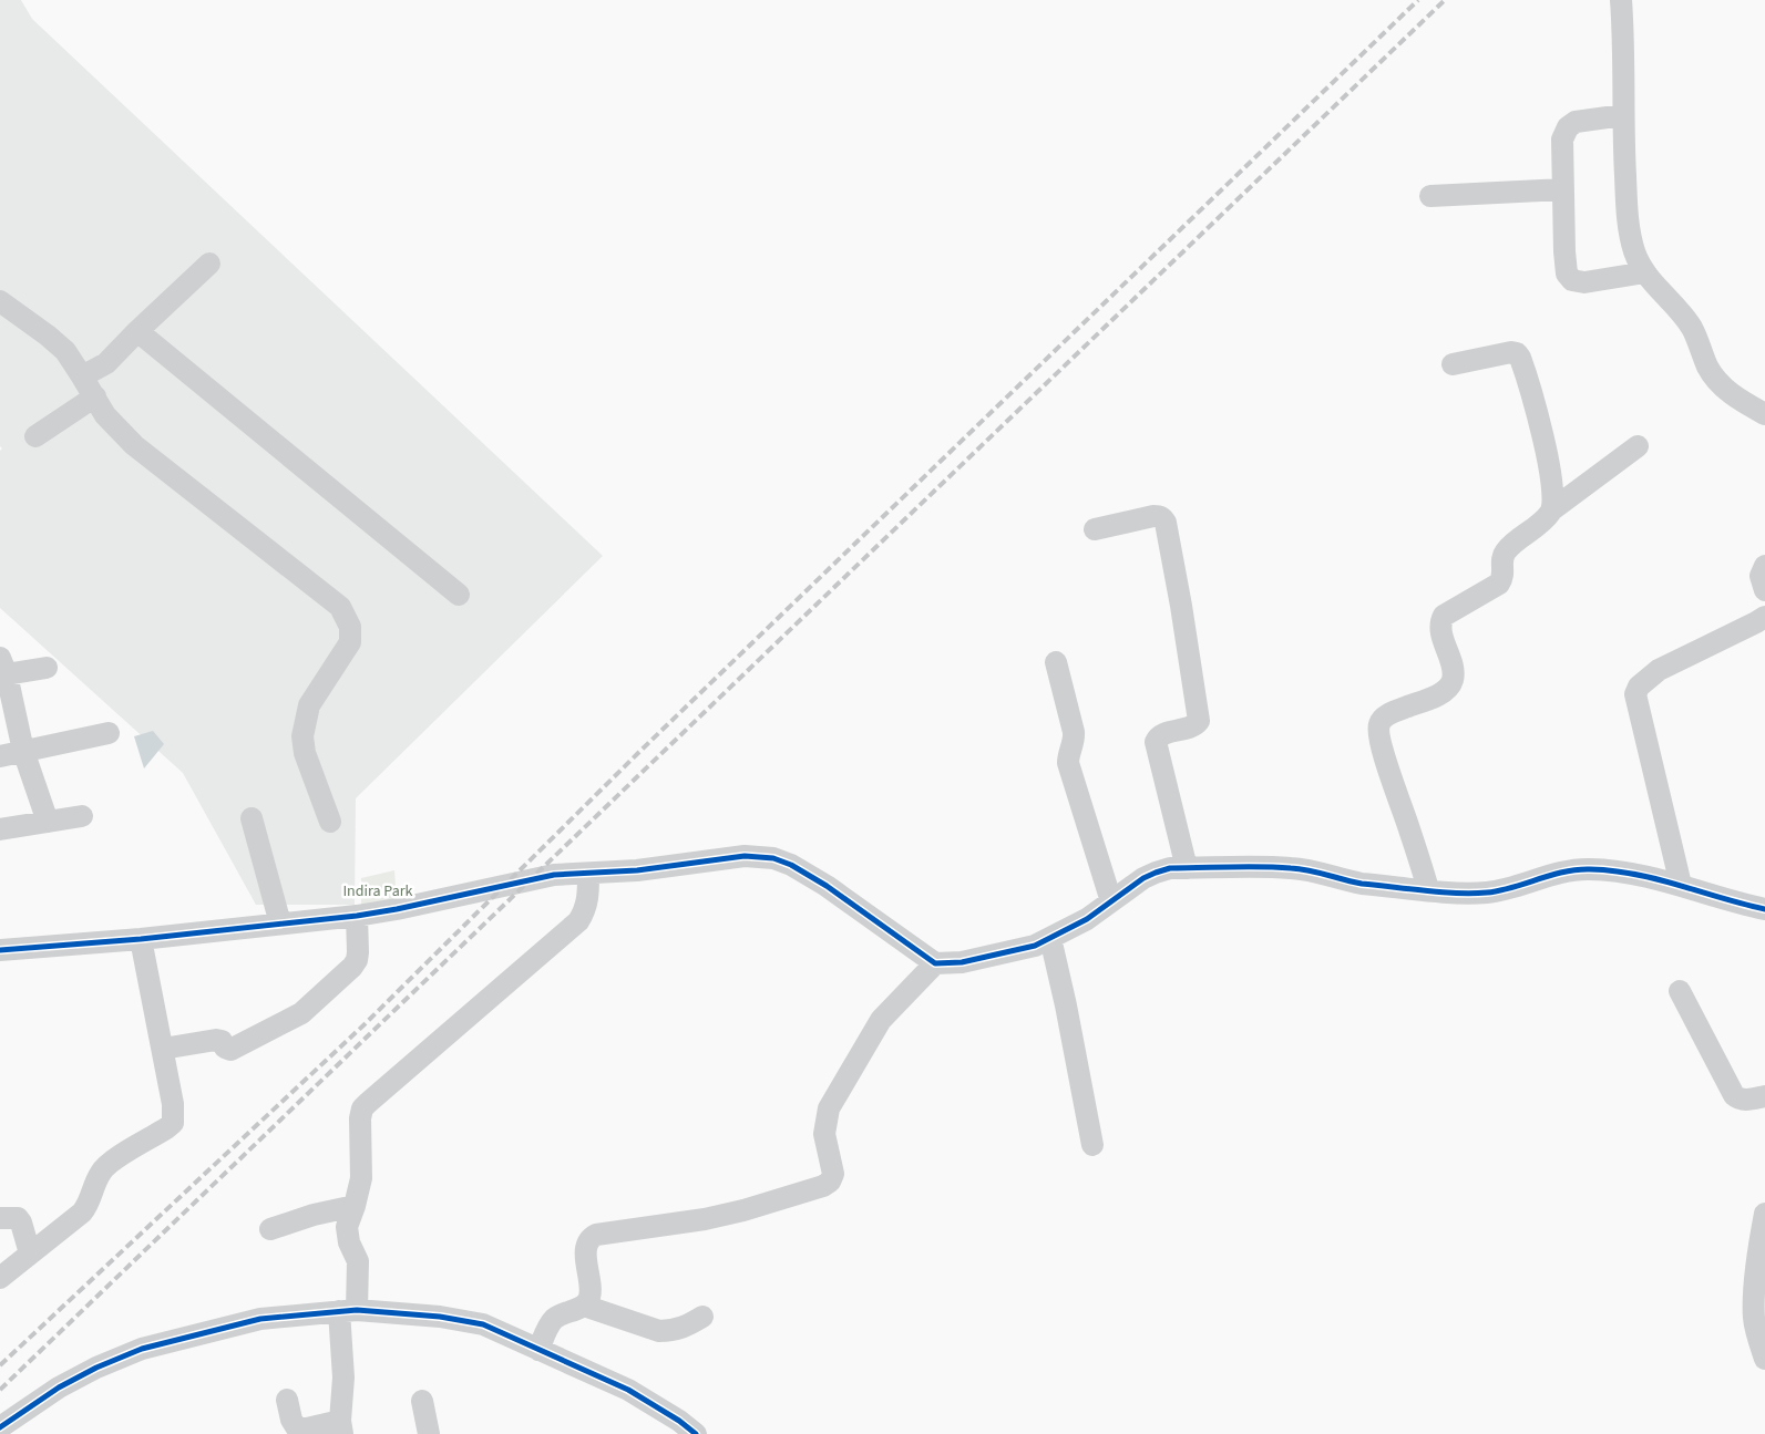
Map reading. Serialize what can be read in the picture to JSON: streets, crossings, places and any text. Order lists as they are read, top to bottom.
{
  "parks": ["Indira Park"]
}
